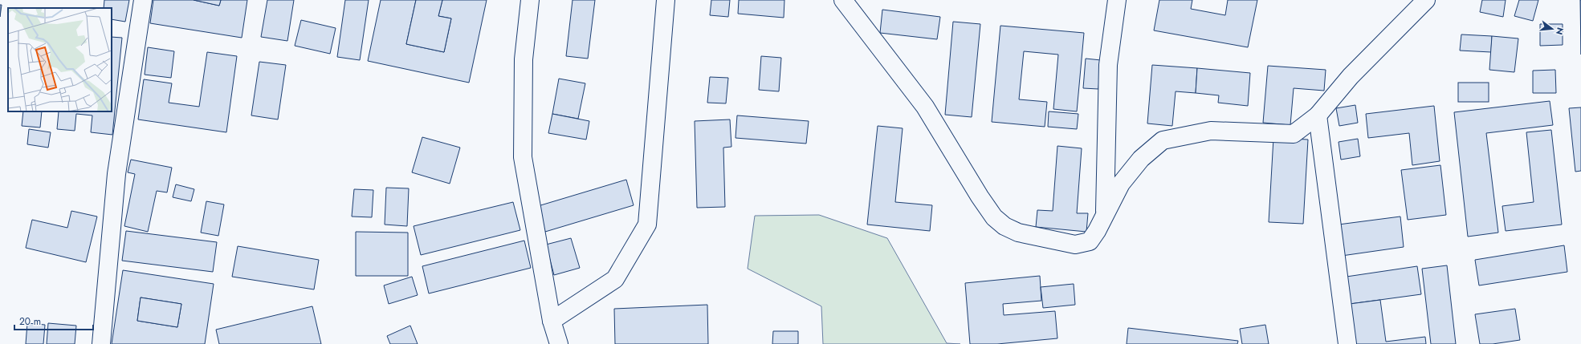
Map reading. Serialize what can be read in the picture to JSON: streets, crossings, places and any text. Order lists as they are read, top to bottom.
{
  "scale_bar": "20 m",
  "north": "right"
}
